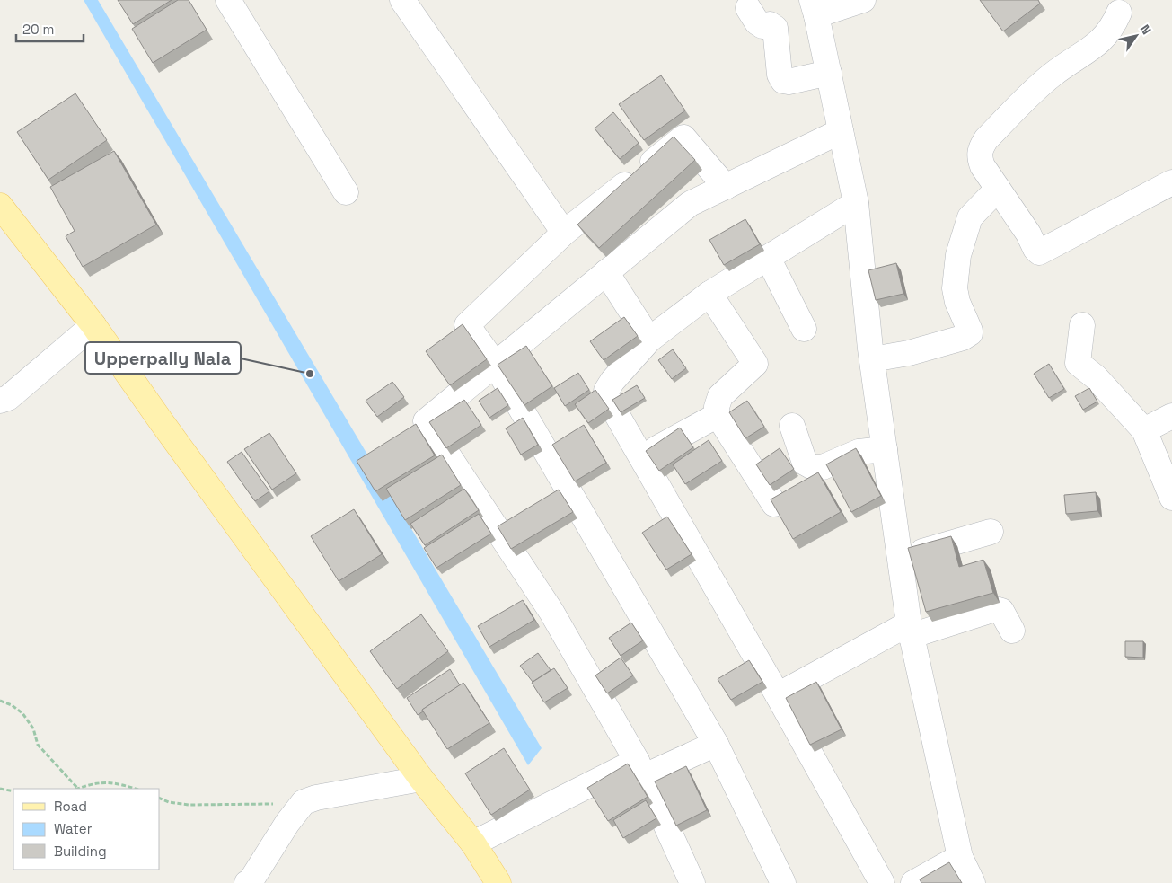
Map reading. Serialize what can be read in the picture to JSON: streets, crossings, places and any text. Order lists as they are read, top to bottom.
{
  "places": ["Upperpally Nala"],
  "legend": ["Road", "Water", "Building"],
  "scale_bar": "20 m",
  "north": "top right"
}
